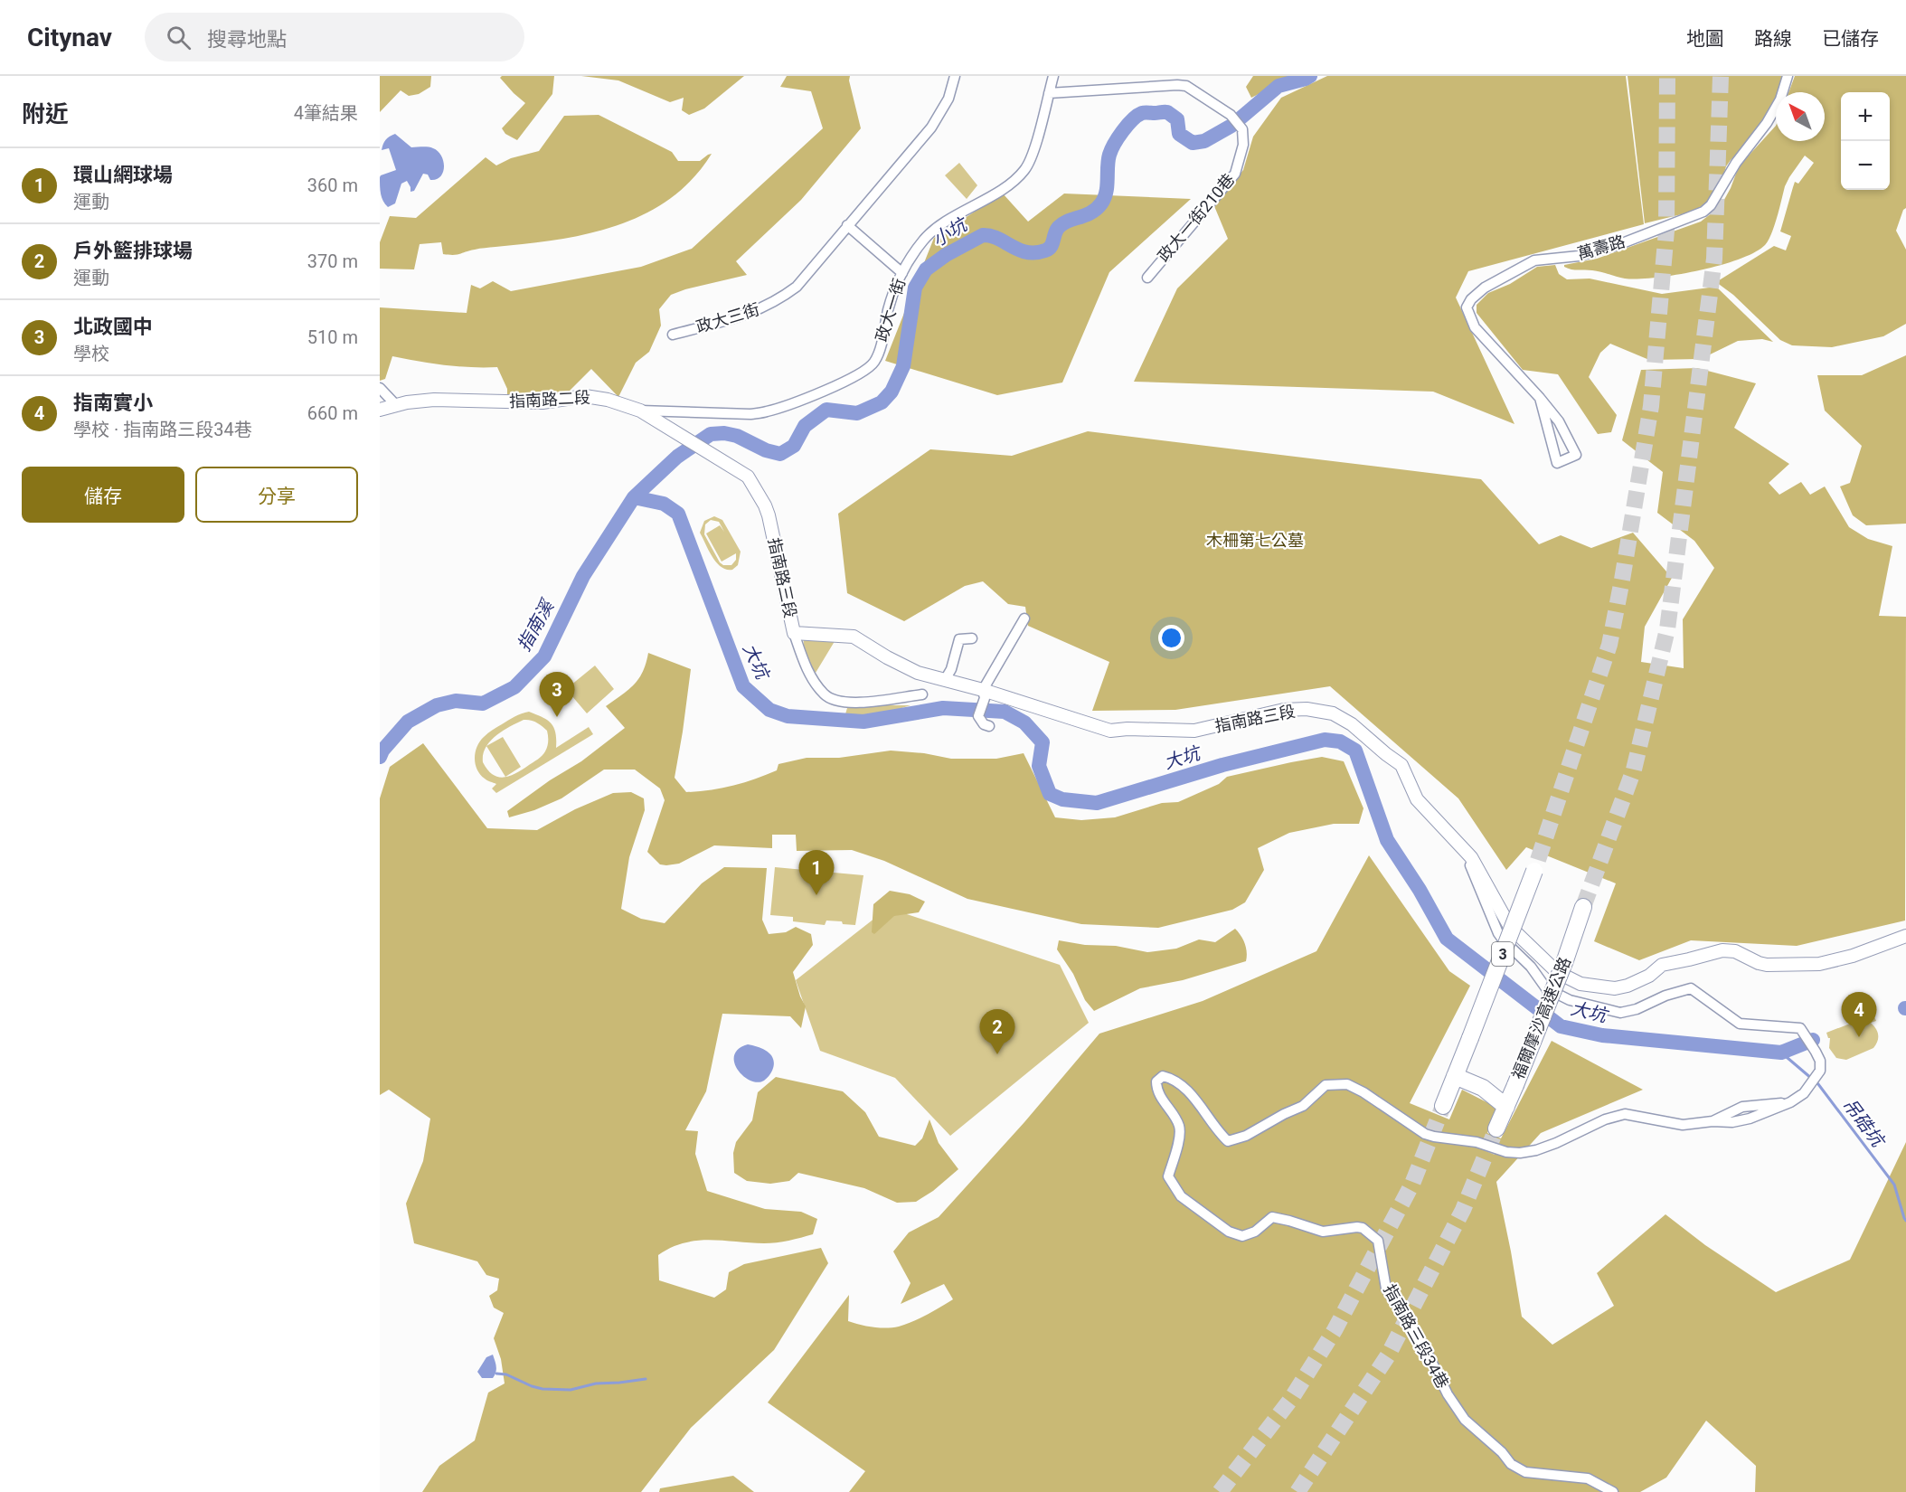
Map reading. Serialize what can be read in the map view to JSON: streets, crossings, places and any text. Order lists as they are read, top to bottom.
{
  "streets": {
    "highway": ["3", "福爾摩沙高速公路"],
    "street": [
      "政大一街210巷",
      "萬壽路",
      "政大一街",
      "政大三街",
      "指南路二段",
      "指南路三段",
      "指南路三段34巷"
    ]
  },
  "crossings": [
    ["政大一街210巷", "政大一街"],
    ["政大一街", "指南路二段"],
    ["指南路二段", "指南路三段"],
    ["指南路三段", "指南路三段34巷"]
  ],
  "water": [
    "小坑",
    "指南溪",
    "大坑",
    "吊硞坑"
  ],
  "parks": ["木柵第七公墓"],
  "north": "top left",
  "page": {
    "header": "Citynav",
    "search": "搜尋地點",
    "nav": ["地圖", "路線", "已儲存"],
    "heading": ["附近", "4筆結果"],
    "map_buttons": ["+", "−"],
    "list": [
      {
        "mark": "1",
        "name": "環山網球場",
        "note": "運動",
        "value": "360 m"
      },
      {
        "mark": "2",
        "name": "戶外籃排球場",
        "note": "運動",
        "value": "370 m"
      },
      {
        "mark": "3",
        "name": "北政國中",
        "note": "學校",
        "value": "510 m"
      },
      {
        "mark": "4",
        "name": "指南實小",
        "note": "學校 · 指南路三段34巷",
        "value": "660 m"
      }
    ],
    "buttons": ["儲存", "分享"],
    "pins": [
      "3",
      "1",
      "4",
      "2"
    ]
  }
}
